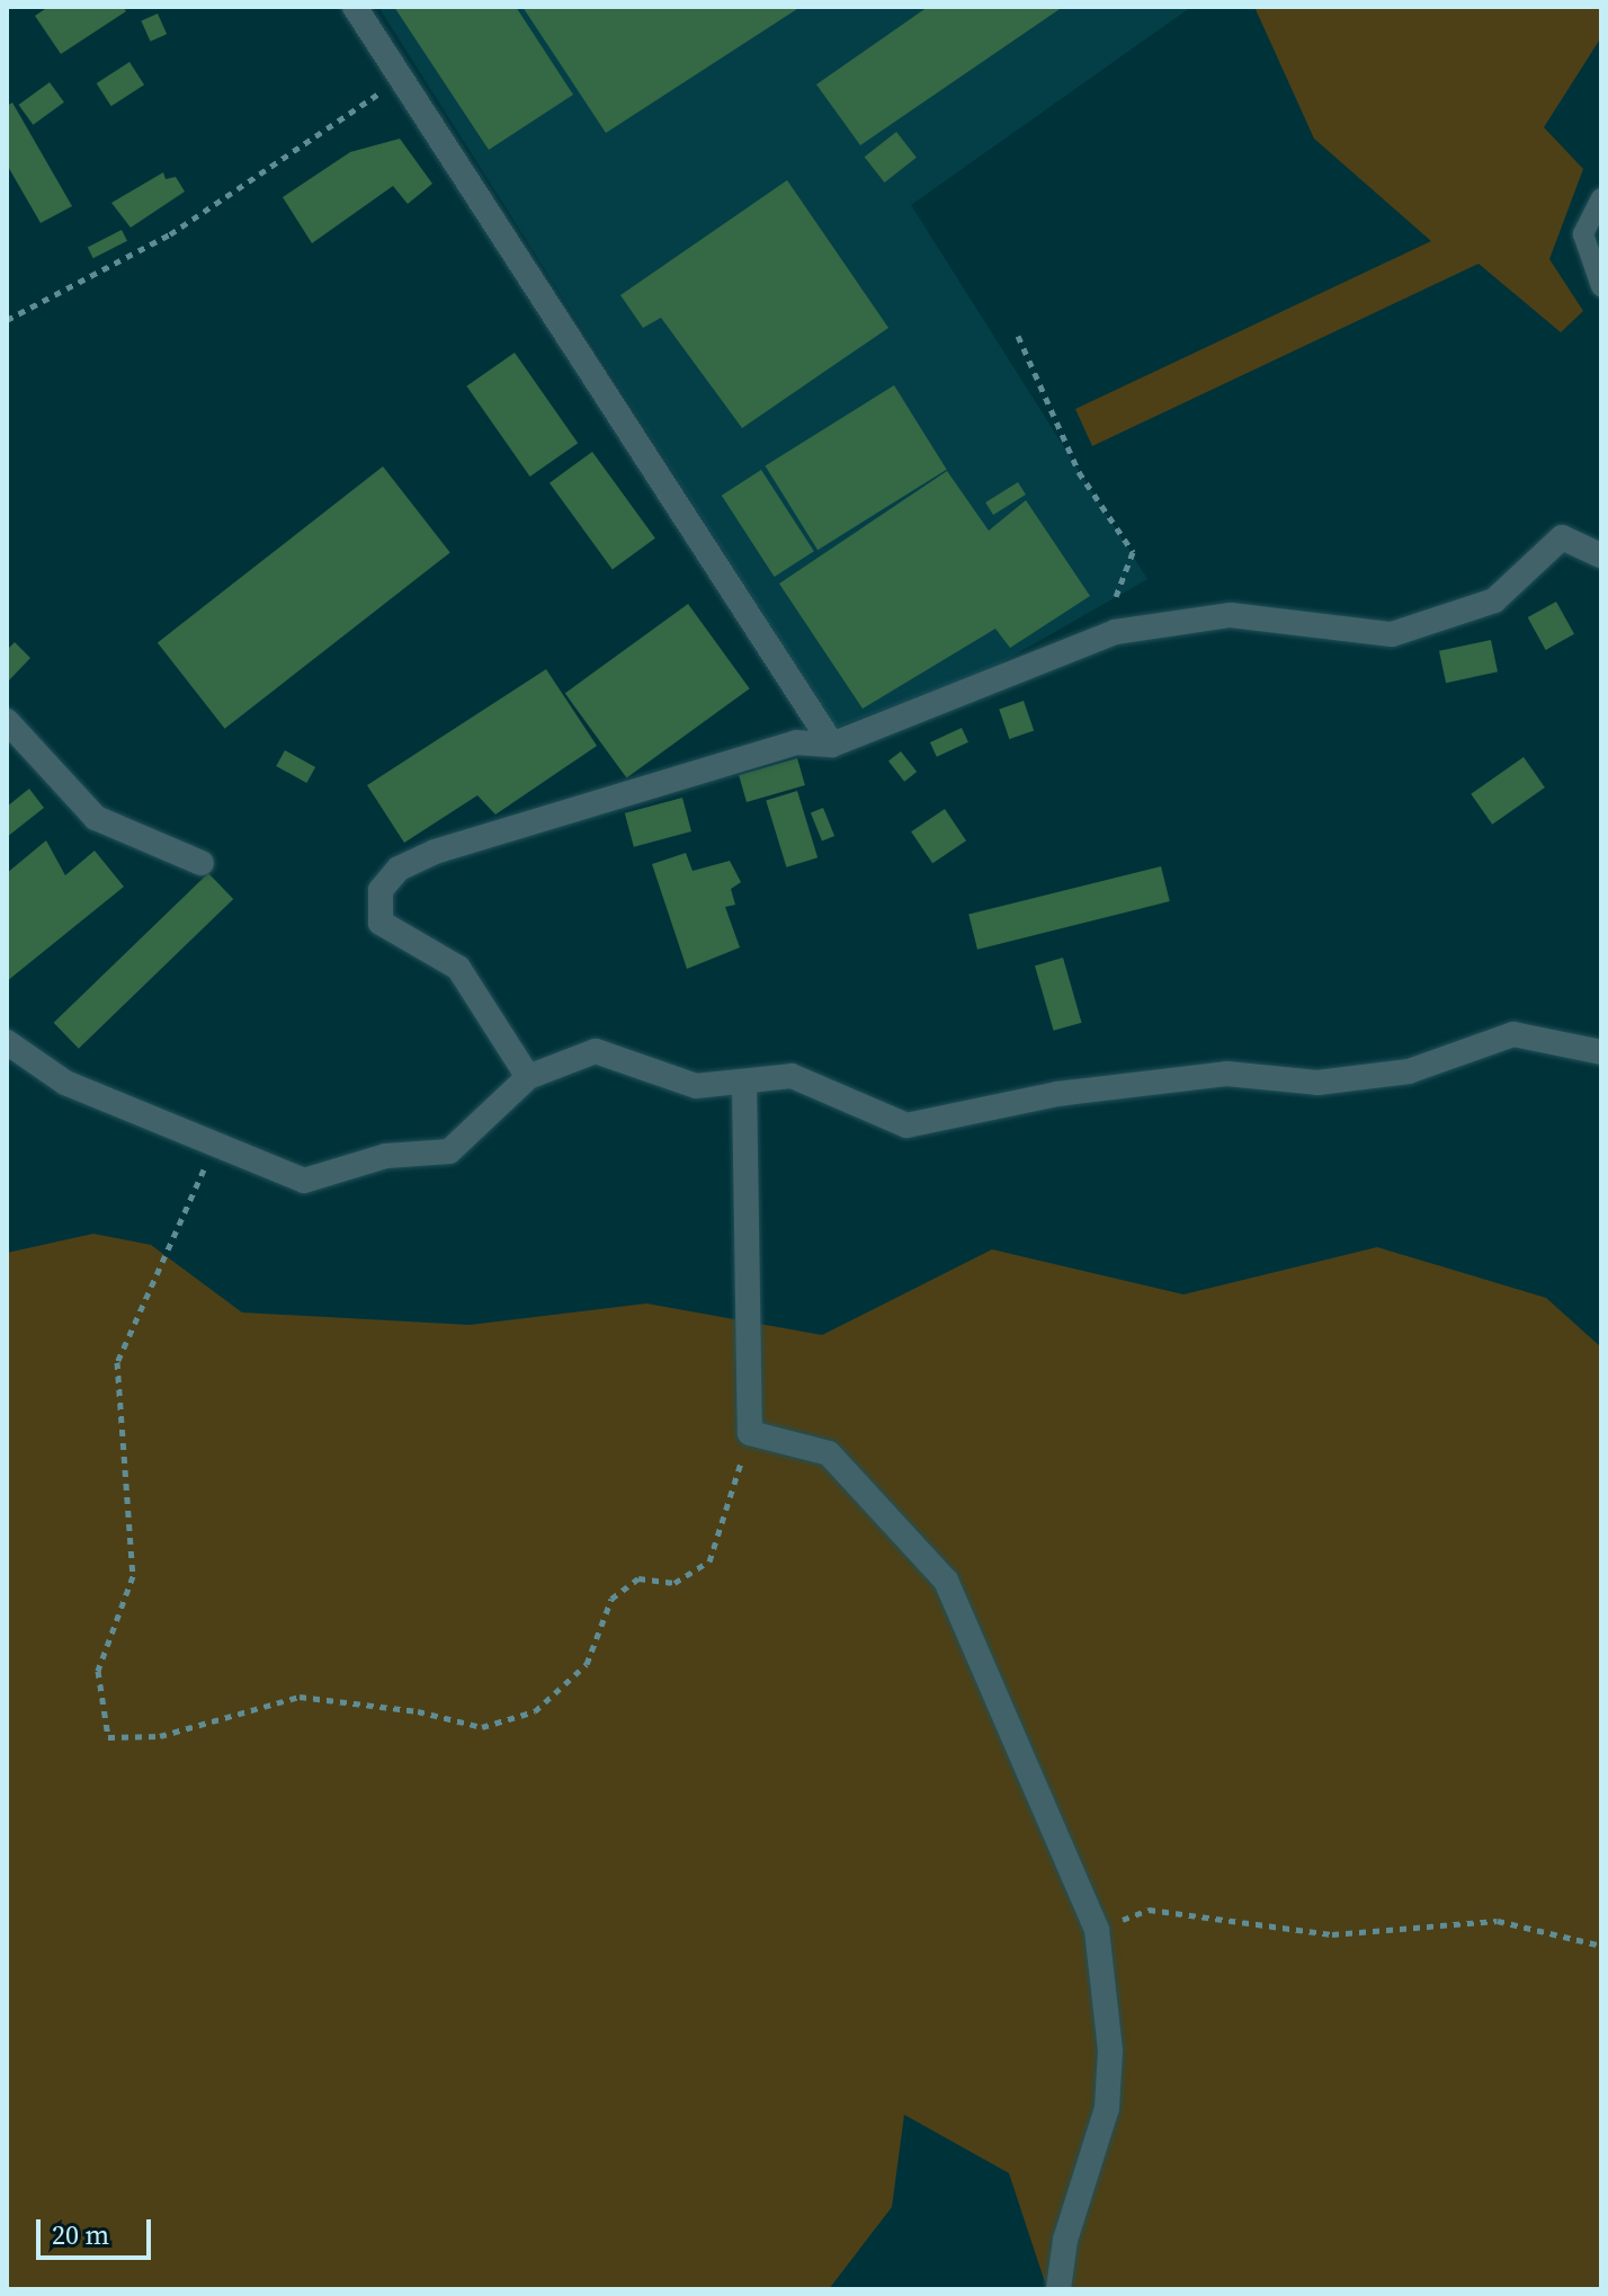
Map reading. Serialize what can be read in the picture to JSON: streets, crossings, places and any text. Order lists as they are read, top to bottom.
{
  "scale_bar": "20 m"
}
